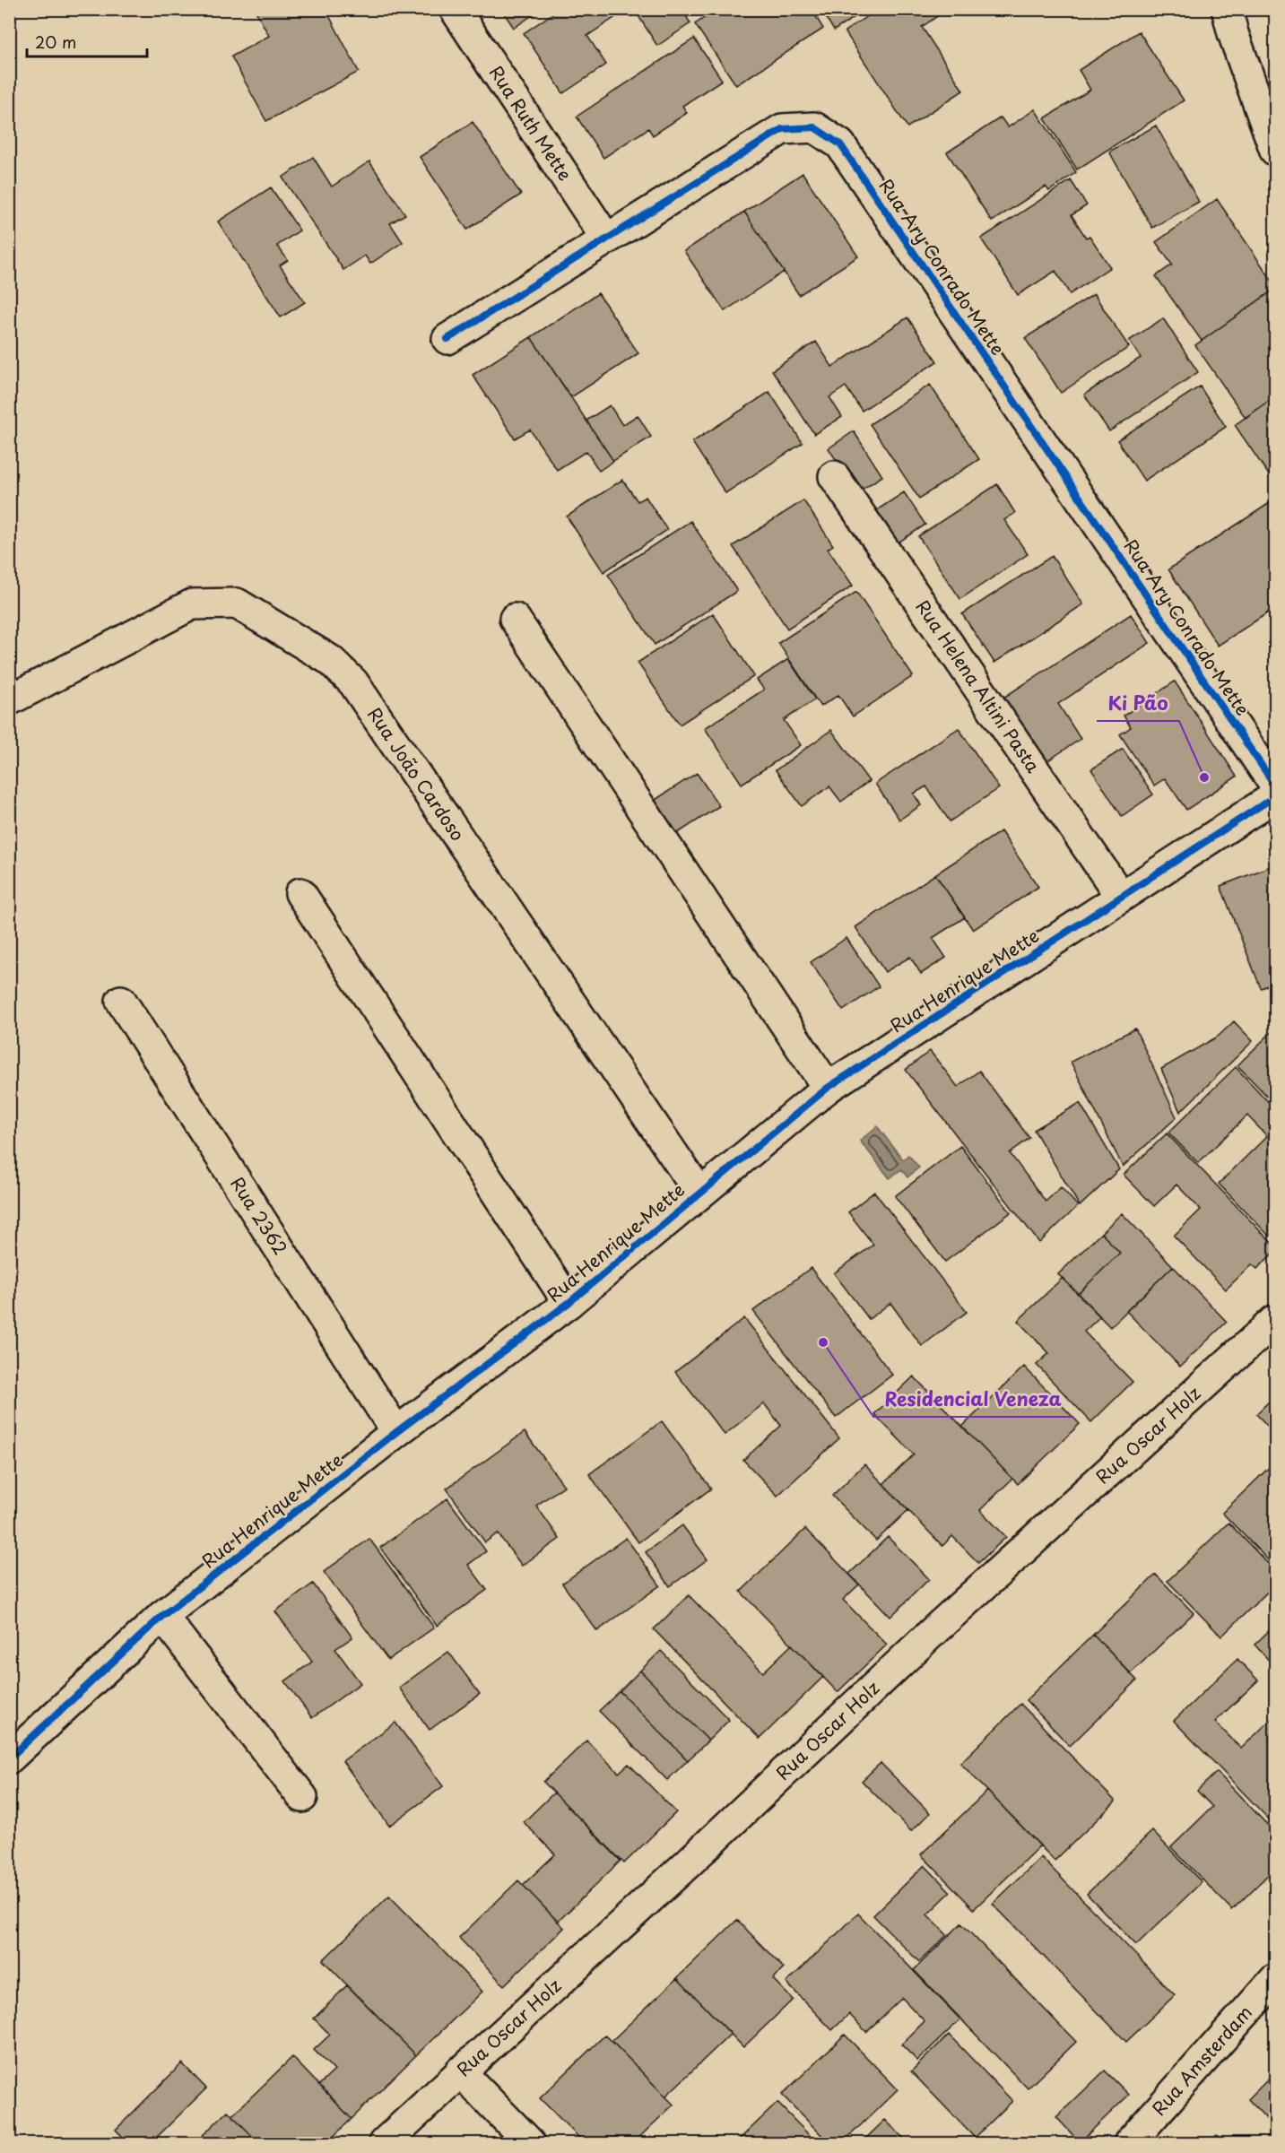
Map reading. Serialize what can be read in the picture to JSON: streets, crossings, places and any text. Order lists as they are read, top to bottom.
{
  "streets": {
    "street": [
      "Rua Ruth Mette",
      "Rua Ary Conrado Mette",
      "Rua Helena Altini Pasta",
      "Rua João Cardoso",
      "Rua Henrique Mette",
      "Rua 2362",
      "Rua Oscar Holz",
      "Rua Amsterdam"
    ]
  },
  "crossings": [
    ["Rua Ruth Mette", "Rua Ary Conrado Mette"],
    ["Rua Helena Altini Pasta", "Rua Henrique Mette"],
    ["Rua João Cardoso", "Rua Henrique Mette"],
    ["Rua Henrique Mette", "Rua 2362"]
  ],
  "places": ["Ki Pão", "Residencial Veneza"],
  "scale_bar": "20 m"
}
